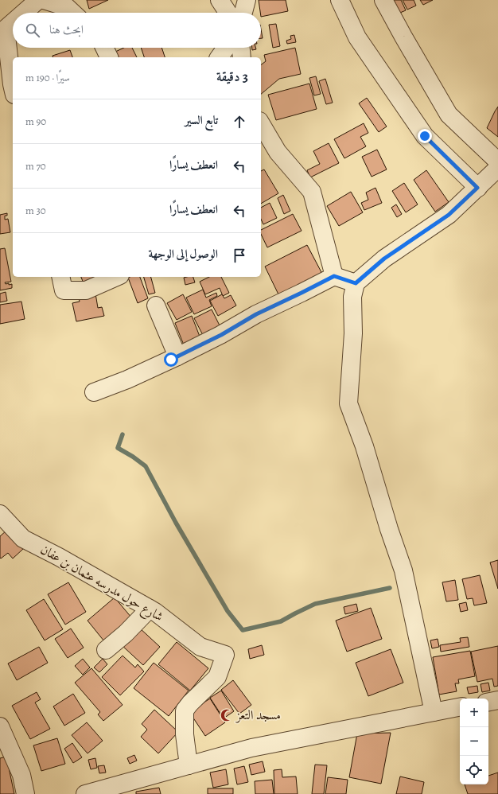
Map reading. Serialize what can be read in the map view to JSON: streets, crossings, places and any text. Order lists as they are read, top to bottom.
{
  "streets": {
    "street": ["شارع حول مدرسه عثمان بن عفان"]
  },
  "places": {
    "mosque": ["مسجد التعز"]
  },
  "page": {
    "search": "ابحث هنا",
    "heading": ["3 دقيقة", "سيرًا · 190 m"],
    "list": [
      ["تابع السير", "90 m"],
      ["انعطف يسارًا", "70 m"],
      ["انعطف يسارًا", "30 m"],
      "الوصول إلى الوجهة"
    ],
    "map_buttons": ["+", "−"]
  }
}
